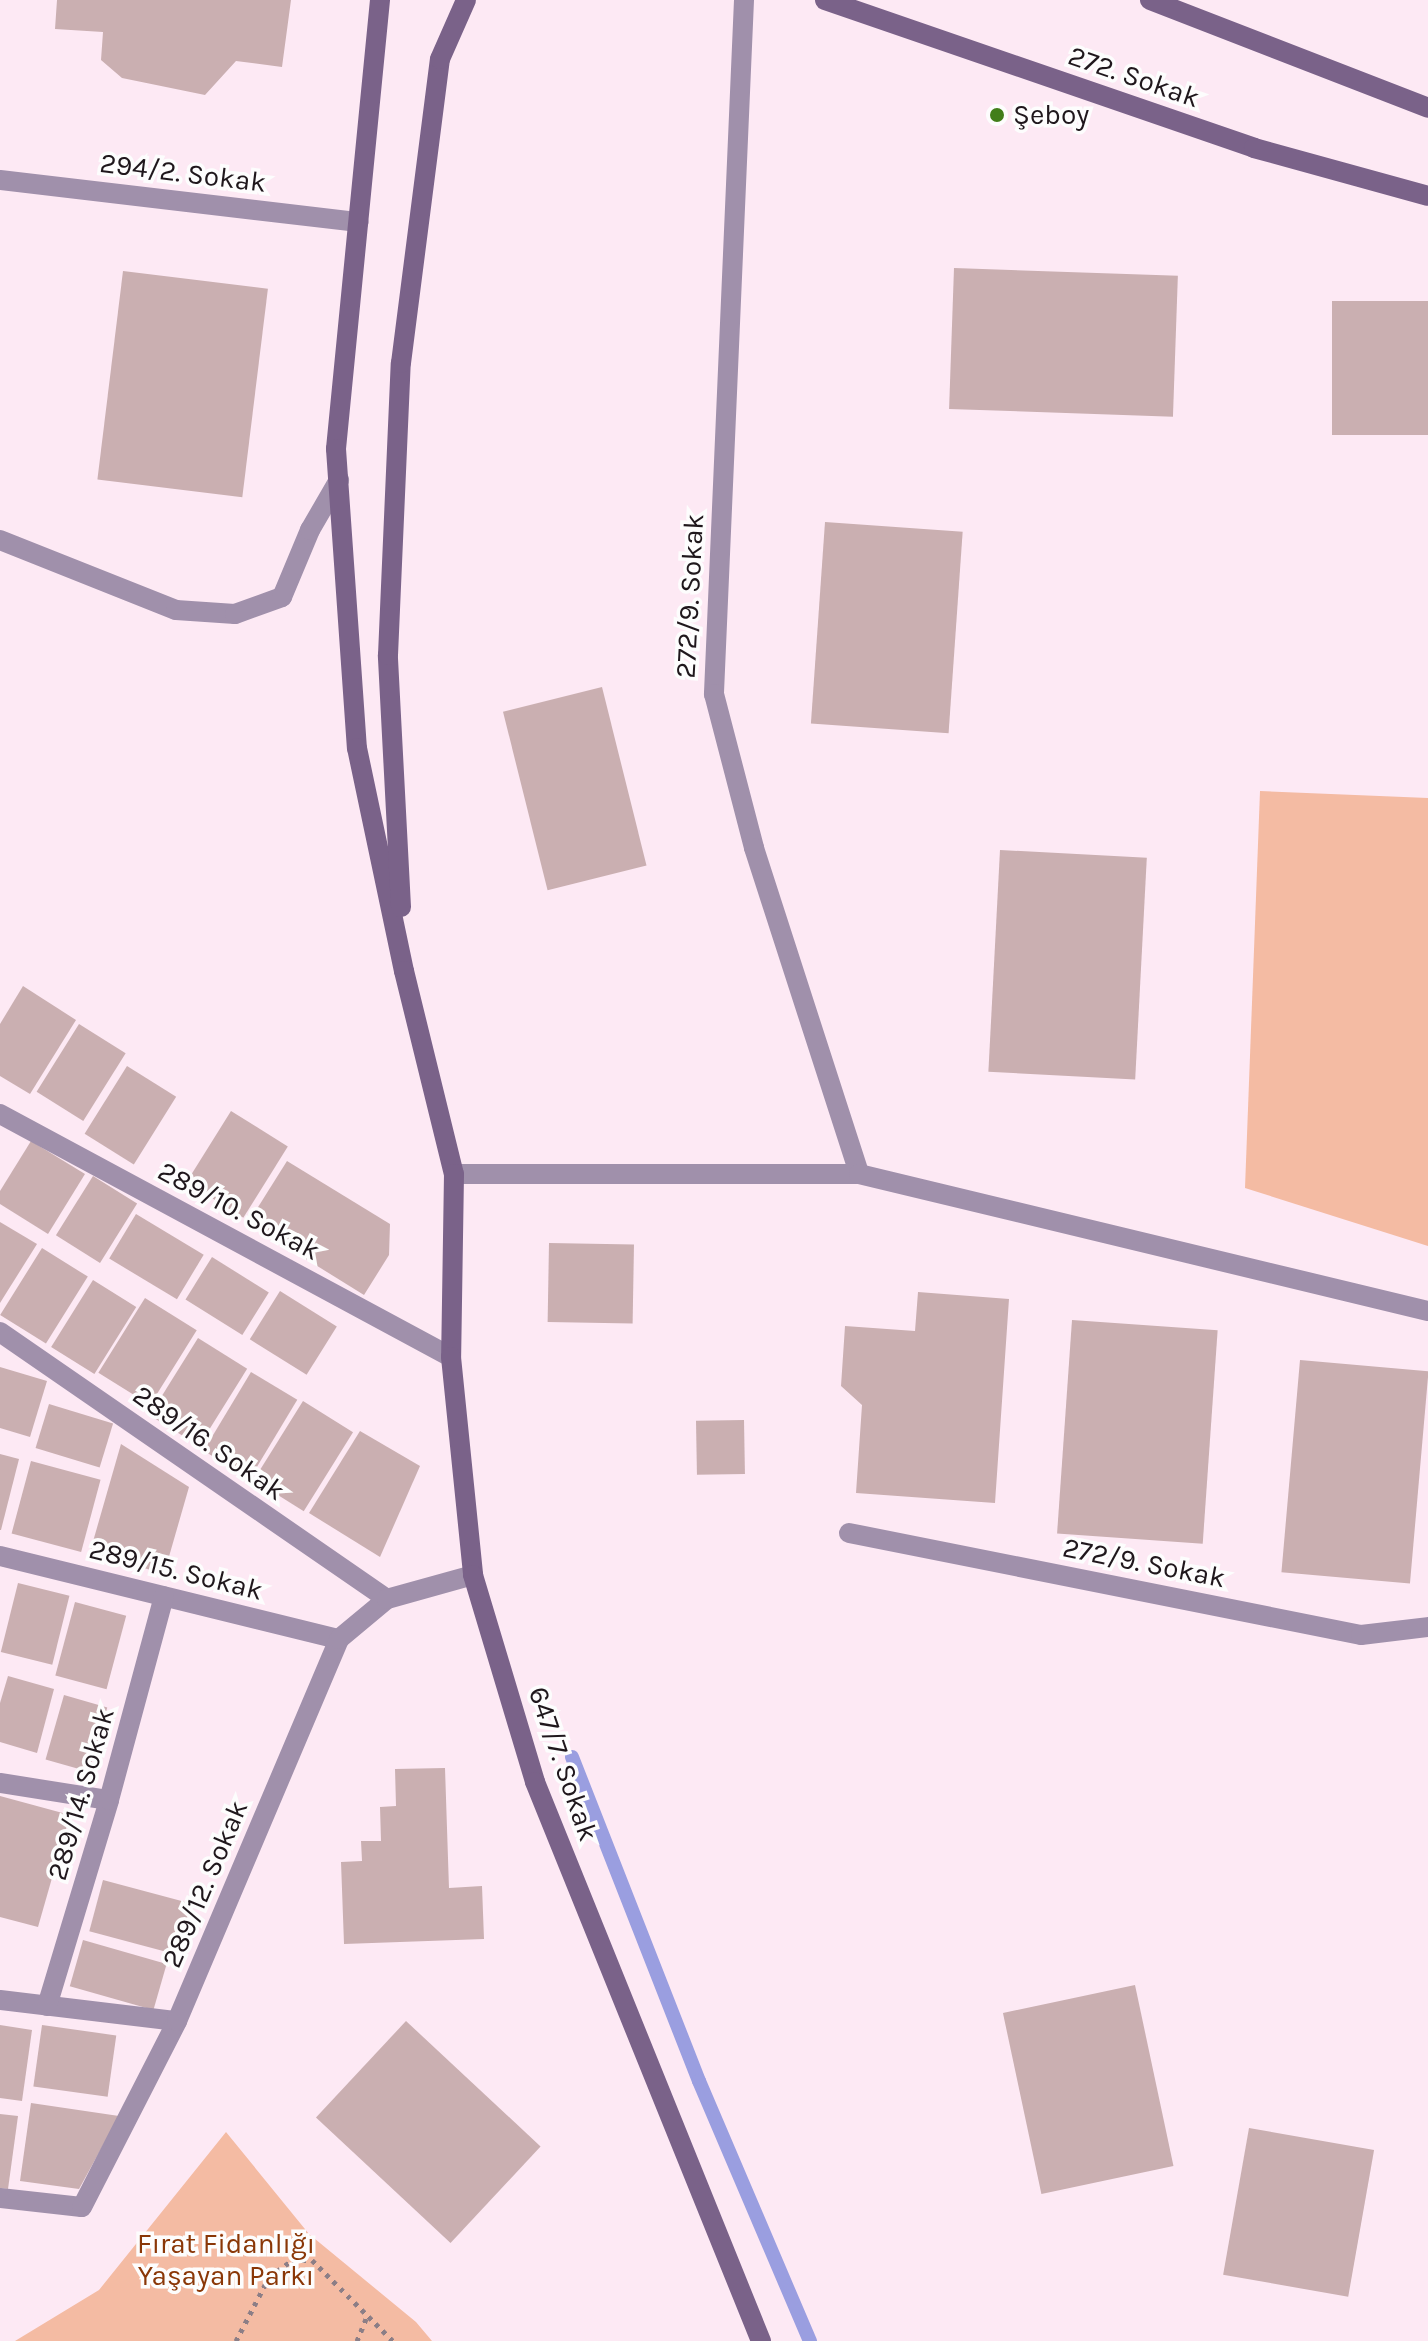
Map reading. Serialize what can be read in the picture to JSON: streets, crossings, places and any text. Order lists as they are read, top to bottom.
{
  "streets": {
    "street": [
      "272. Sokak",
      "294/2. Sokak",
      "272/9. Sokak",
      "289/10. Sokak",
      "289/16. Sokak",
      "289/15. Sokak",
      "647/7. Sokak",
      "289/14. Sokak",
      "289/12. Sokak"
    ]
  },
  "crossings": [
    ["289/10. Sokak", "647/7. Sokak"],
    ["289/16. Sokak", "289/12. Sokak"],
    ["289/15. Sokak", "289/14. Sokak"],
    ["289/15. Sokak", "289/12. Sokak"],
    ["647/7. Sokak", "289/12. Sokak"]
  ],
  "parks": ["Fırat Fidanlığı Yaşayan Parkı"],
  "places": ["Şeboy"]
}
